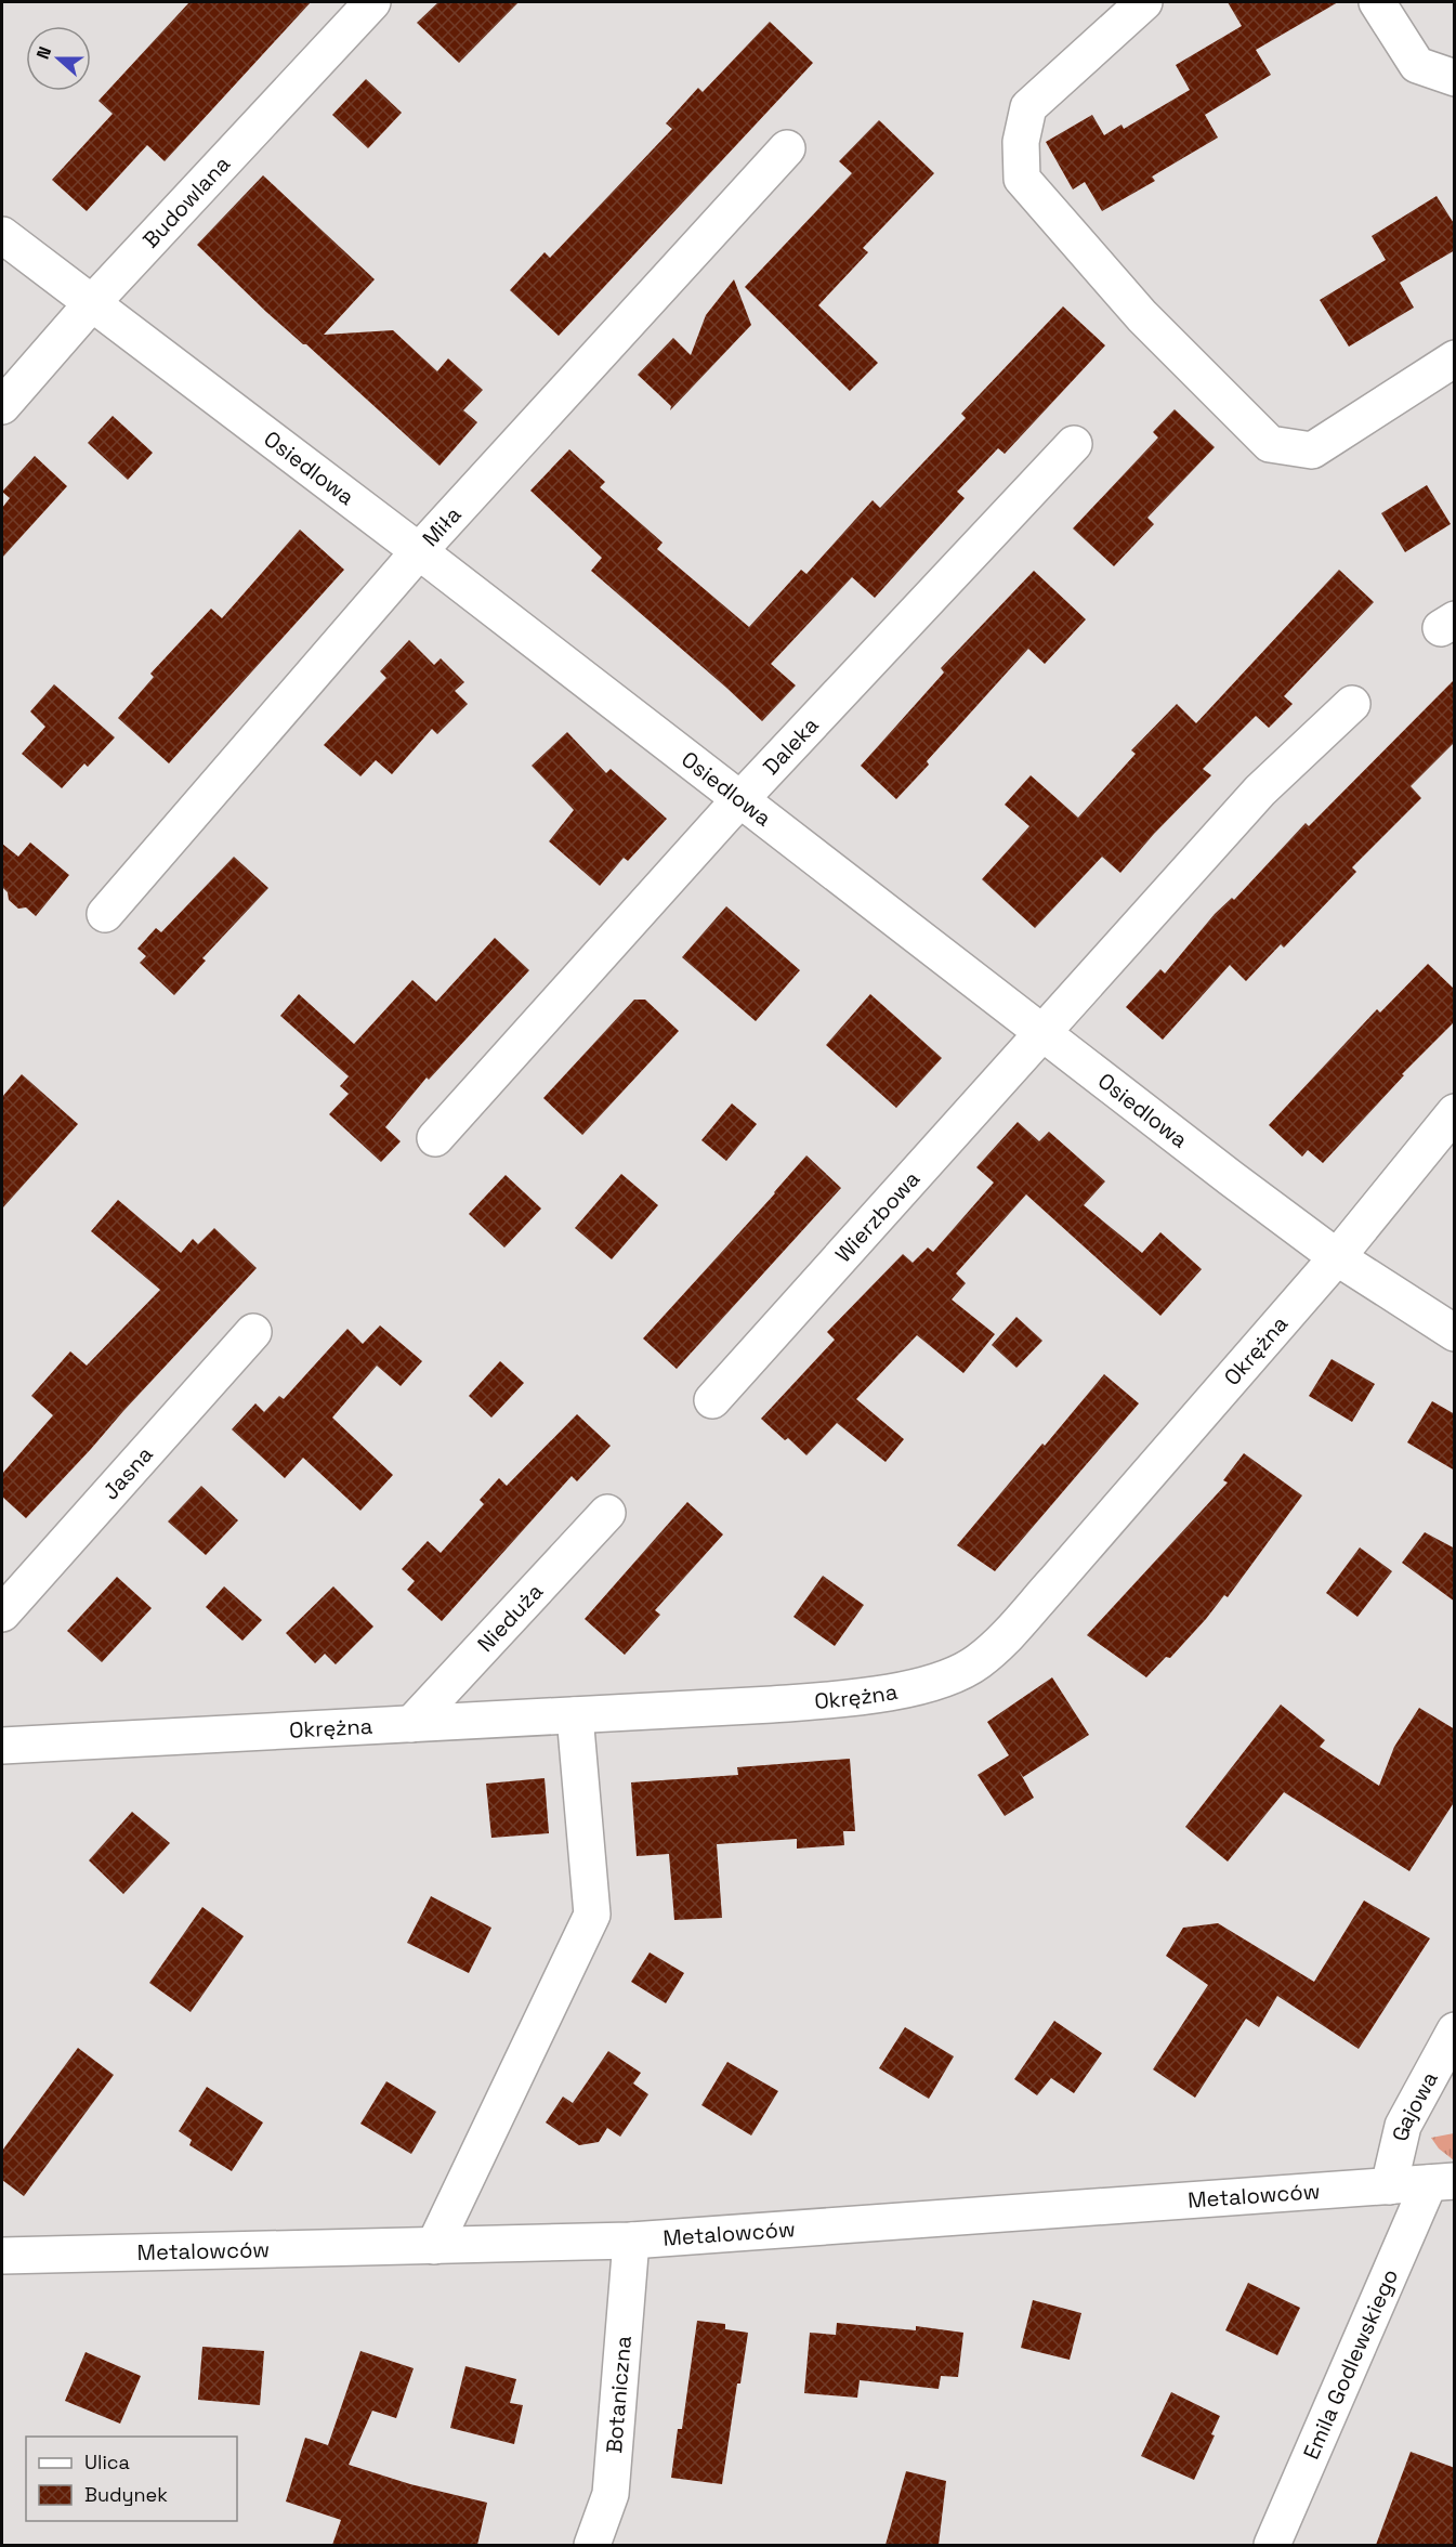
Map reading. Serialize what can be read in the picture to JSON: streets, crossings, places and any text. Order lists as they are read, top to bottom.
{
  "streets": {
    "street": [
      "Budowlana",
      "Osiedlowa",
      "Miła",
      "Daleka",
      "Wierzbowa",
      "Okrężna",
      "Jasna",
      "Nieduża",
      "Gajowa",
      "Metalowców",
      "Emila Godlewskiego",
      "Botaniczna"
    ]
  },
  "crossings": [
    ["Budowlana", "Osiedlowa"],
    ["Osiedlowa", "Miła"],
    ["Osiedlowa", "Daleka"],
    ["Osiedlowa", "Wierzbowa"],
    ["Osiedlowa", "Okrężna"],
    ["Okrężna", "Nieduża"],
    ["Gajowa", "Metalowców"],
    ["Metalowców", "Emila Godlewskiego"],
    ["Metalowców", "Botaniczna"]
  ],
  "legend": ["Ulica", "Budynek"],
  "north": "left"
}
